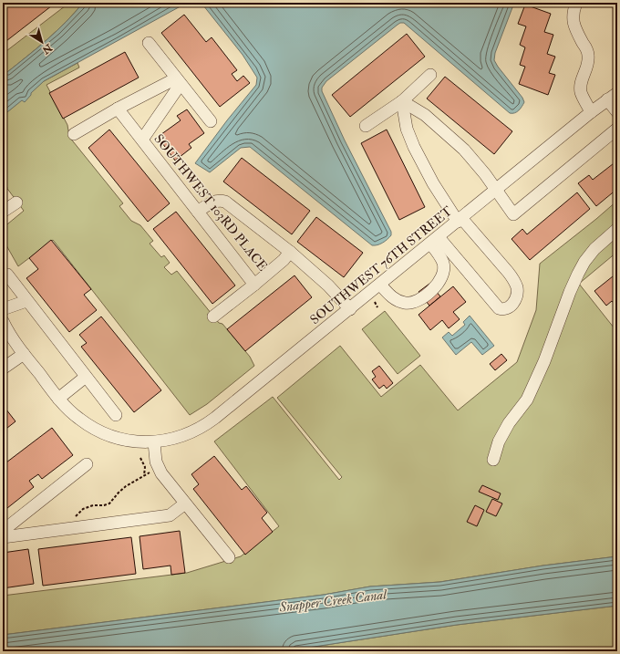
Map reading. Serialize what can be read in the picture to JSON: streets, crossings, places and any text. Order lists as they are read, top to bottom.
{
  "streets": {
    "street": ["SOUTHWEST 103RD PLACE", "SOUTHWEST 76TH STREET"]
  },
  "water": ["Snapper Creek Canal"],
  "north": "bottom right"
}
